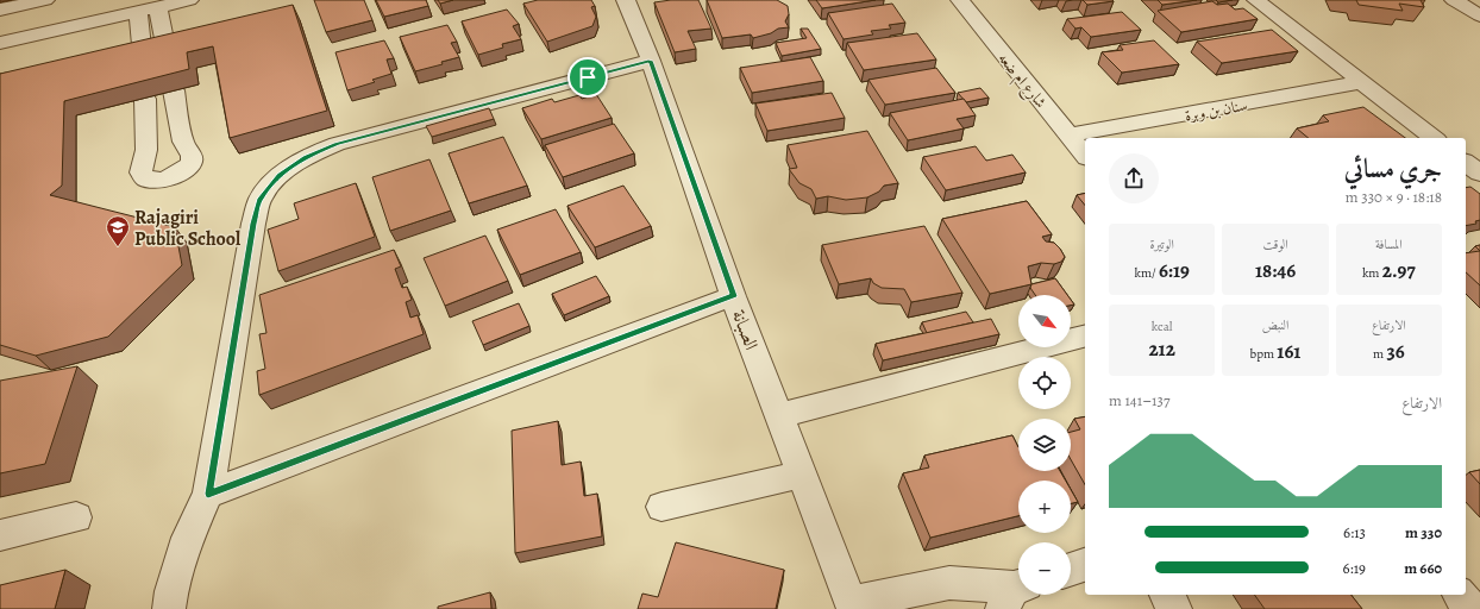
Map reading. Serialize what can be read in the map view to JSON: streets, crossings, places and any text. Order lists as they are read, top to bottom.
{
  "streets": {
    "street": ["شارع ام ضعه", "سنان بن وبرة", "الصبانة"]
  },
  "crossings": [
    ["شارع ام ضعه", "سنان بن وبرة"]
  ],
  "places": {
    "school or university": ["Rajagiri Public School"]
  },
  "north": "bottom right",
  "page": {
    "heading": ["جري مسائي", "18:18 · 9 × 330 m"],
    "stats": [
      ["المسافة", "2.97 km"],
      ["الوقت", "18:46"],
      ["الوتيرة", "6:19 /km"],
      ["الارتفاع", "36 m"],
      ["النبض", "161 bpm"],
      ["kcal", "212"]
    ],
    "map_buttons": ["+", "−"],
    "chart": ["الارتفاع", "137–141 m"],
    "list": [
      {
        "name": "330 m",
        "note": "6:13"
      },
      {
        "name": "660 m",
        "note": "6:19"
      }
    ]
  }
}
